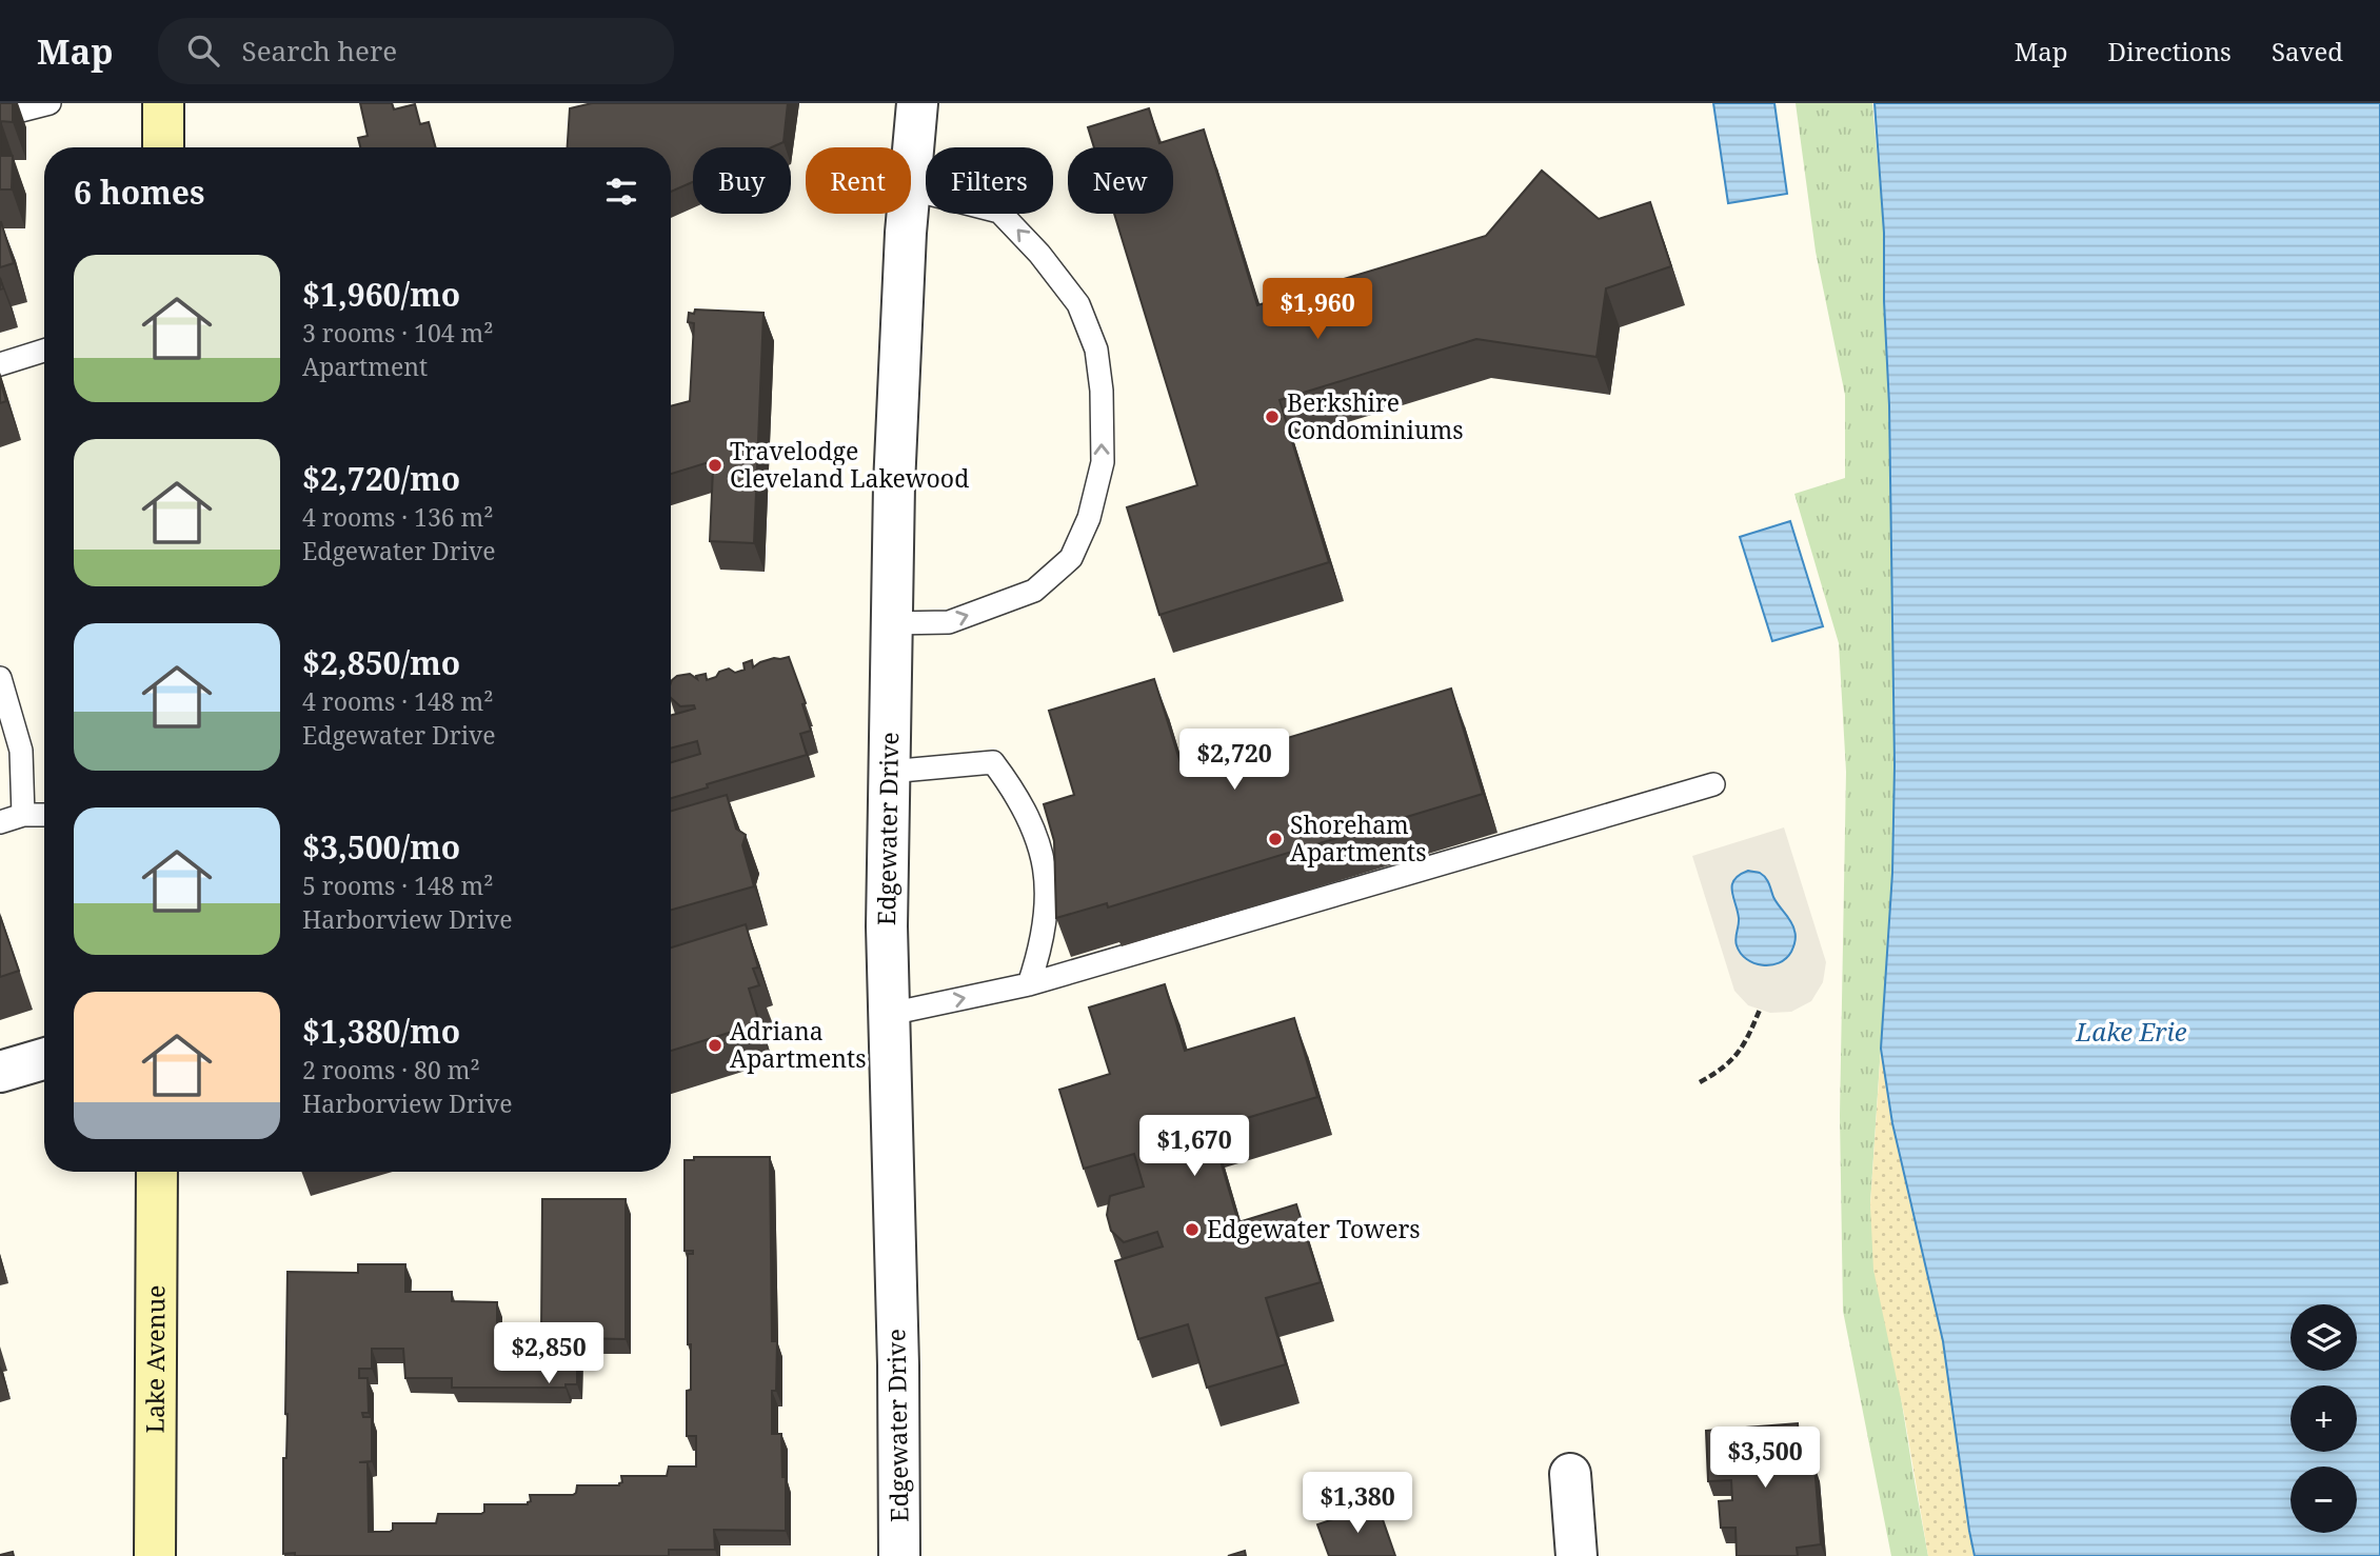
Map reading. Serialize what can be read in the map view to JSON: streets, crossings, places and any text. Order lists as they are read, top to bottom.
{
  "streets": {
    "street": ["Edgewater Drive", "Lake Avenue"]
  },
  "water": ["Lake Erie"],
  "places": [
    "Berkshire Condominiums",
    "Travelodge Cleveland Lakewood",
    "Shoreham Apartments",
    "Adriana Apartments",
    "Edgewater Towers"
  ],
  "page": {
    "header": "Map",
    "search": "Search here",
    "nav": ["Map", "Directions", "Saved"],
    "chip": [
      "Buy",
      "Rent",
      "Filters",
      "New"
    ],
    "heading": "6 homes",
    "list": [
      {
        "name": "$1,960/mo",
        "note": "3 rooms · 104 m² · Apartment"
      },
      {
        "name": "$2,720/mo",
        "note": "4 rooms · 136 m² · Edgewater Drive"
      },
      {
        "name": "$2,850/mo",
        "note": "4 rooms · 148 m² · Edgewater Drive"
      },
      {
        "name": "$3,500/mo",
        "note": "5 rooms · 148 m² · Harborview Drive"
      },
      {
        "name": "$1,380/mo",
        "note": "2 rooms · 80 m² · Harborview Drive"
      }
    ],
    "price": [
      "$1,960",
      "$2,720",
      "$1,670",
      "$2,850",
      "$3,500",
      "$1,380"
    ],
    "map_buttons": ["+", "−"]
  }
}
